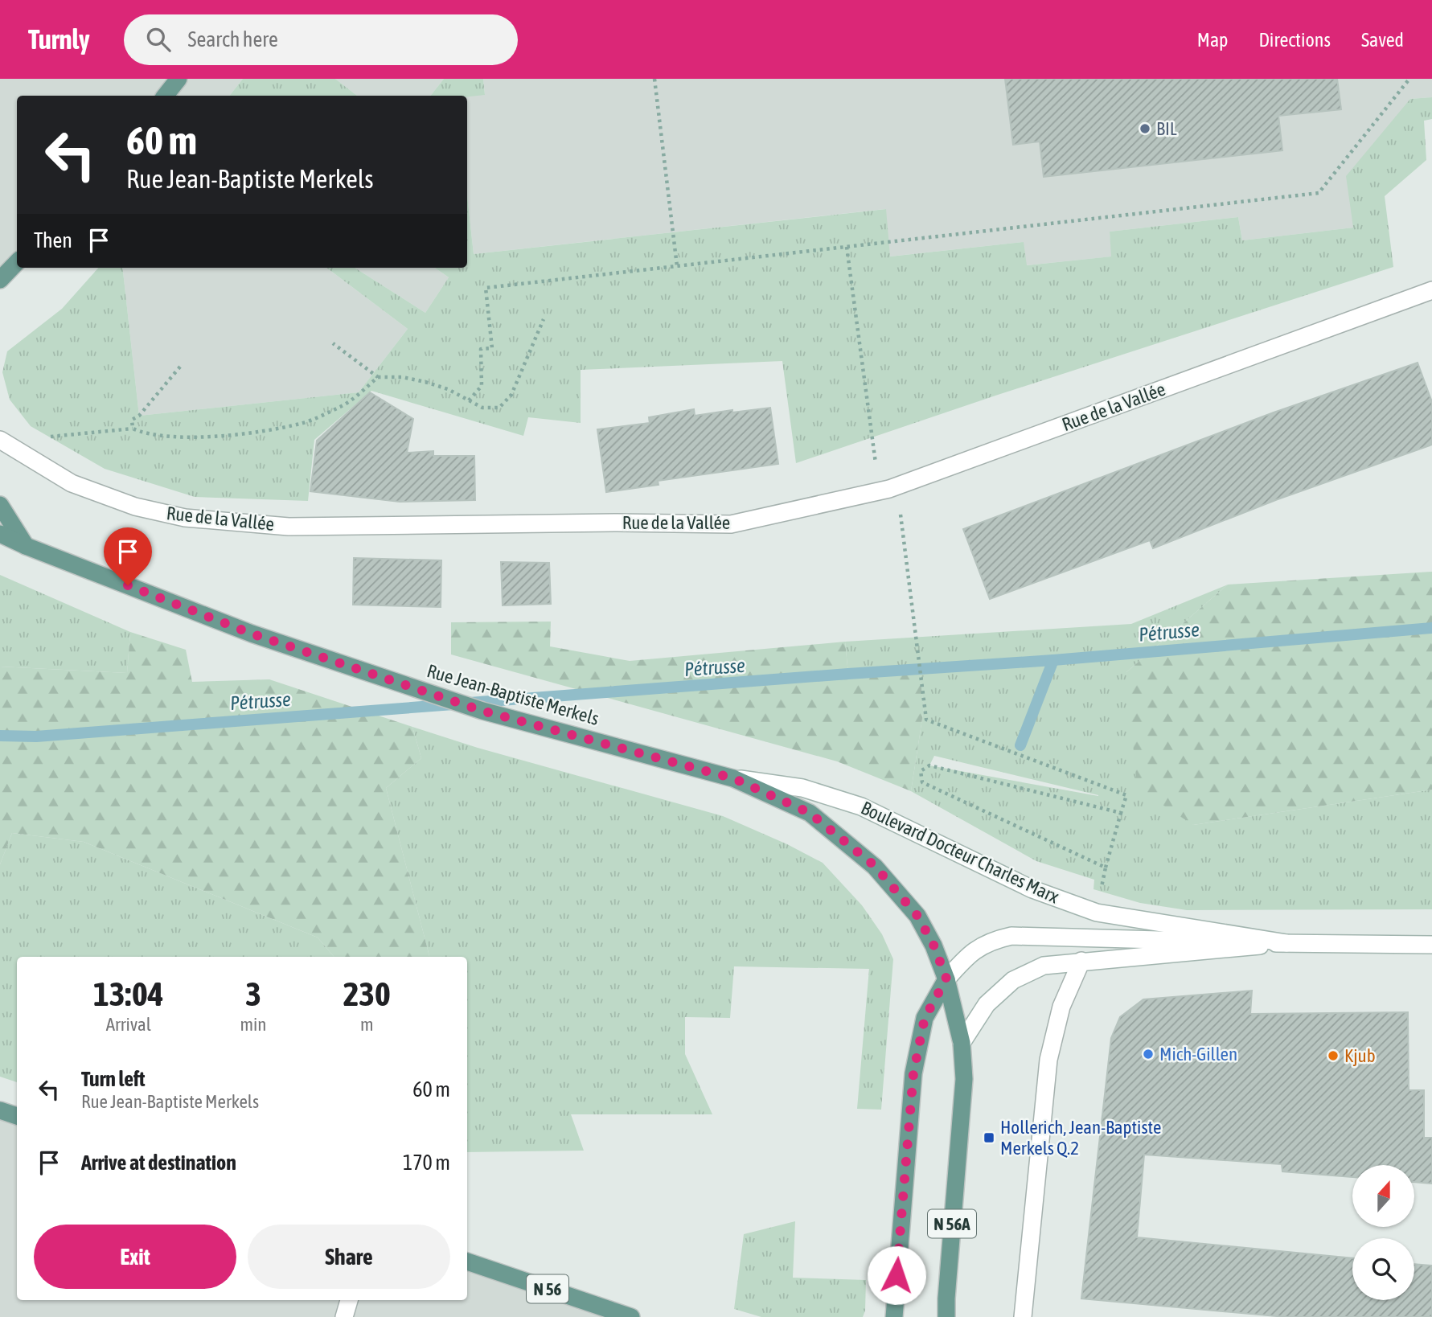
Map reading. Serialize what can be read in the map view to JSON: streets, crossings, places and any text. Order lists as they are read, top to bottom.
{
  "streets": {
    "main road": ["Rue Jean-Baptiste Merkels", "N 56A", "N 56"],
    "street": ["Rue de la Vallée", "Boulevard Docteur Charles Marx"]
  },
  "crossings": [
    ["Rue Jean-Baptiste Merkels", "Boulevard Docteur Charles Marx"],
    ["Rue Jean-Baptiste Merkels", "N 56A"],
    ["Boulevard Docteur Charles Marx", "N 56A"]
  ],
  "water": ["Pétrusse"],
  "places": {
    "other": ["BIL", "Mich-Gillen", "Kjub"],
    "transit": ["Hollerich, Jean-Baptiste Merkels Q.2"]
  },
  "north": "top",
  "page": {
    "header": "Turnly",
    "search": "Search here",
    "nav": ["Map", "Directions", "Saved"],
    "turn": ["60 m", "Rue Jean-Baptiste Merkels"],
    "then": "Then",
    "eta": [
      "13:04",
      "Arrival",
      "3",
      "min",
      "230",
      "m"
    ],
    "list": [
      {
        "name": "Turn left",
        "note": "Rue Jean-Baptiste Merkels",
        "value": "60 m"
      },
      {
        "name": "Arrive at destination",
        "value": "170 m"
      }
    ],
    "buttons": ["Exit", "Share"]
  }
}
